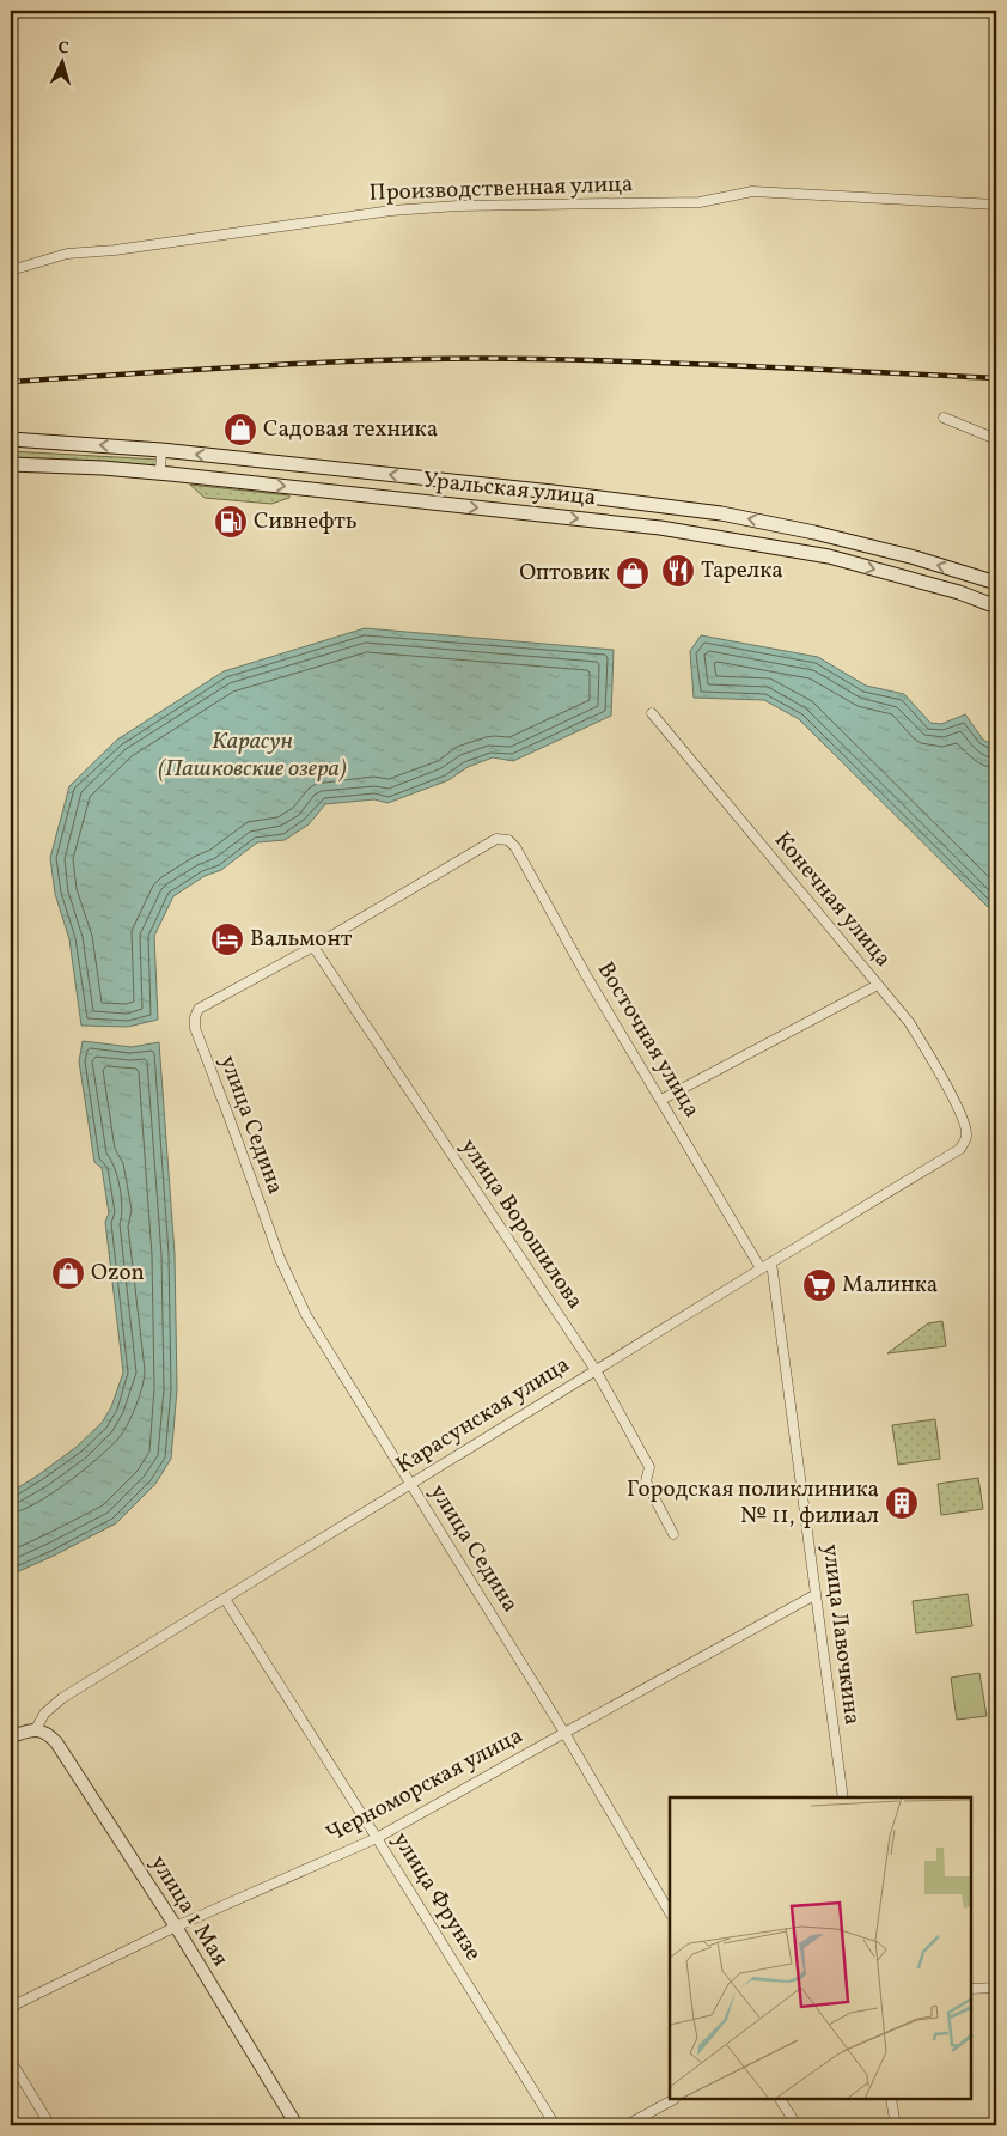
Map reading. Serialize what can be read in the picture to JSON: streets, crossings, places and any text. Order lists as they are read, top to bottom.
{
  "streets": {
    "main road": ["Уральская улица"],
    "street": [
      "Производственная улица",
      "Конечная улица",
      "Восточная улица",
      "улица Седина",
      "улица Ворошилова",
      "Карасунская улица",
      "улица Лавочкина",
      "Черноморская улица",
      "улица Фрунзе",
      "улица 1 Мая"
    ]
  },
  "crossings": [
    ["Конечная улица", "Карасунская улица"],
    ["Восточная улица", "улица Седина"],
    ["Восточная улица", "улица Ворошилова"],
    ["Восточная улица", "Карасунская улица"],
    ["улица Седина", "улица Ворошилова"],
    ["улица Седина", "Карасунская улица"],
    ["улица Седина", "Черноморская улица"],
    ["улица Ворошилова", "Карасунская улица"],
    ["Карасунская улица", "улица Лавочкина"],
    ["Карасунская улица", "улица Фрунзе"],
    ["Карасунская улица", "улица 1 Мая"],
    ["улица Лавочкина", "Черноморская улица"],
    ["Черноморская улица", "улица Фрунзе"],
    ["Черноморская улица", "улица 1 Мая"]
  ],
  "water": ["Карасун (Пашковские озера)"],
  "places": {
    "shop": ["Садовая техника", "Оптовик", "Ozon"],
    "fuel station": ["Сивнефть"],
    "restaurant": ["Тарелка"],
    "hotel": ["Вальмонт"],
    "supermarket": ["Малинка"],
    "building": ["Городская поликлиника № 11, филиал"]
  },
  "north": "top"
}
